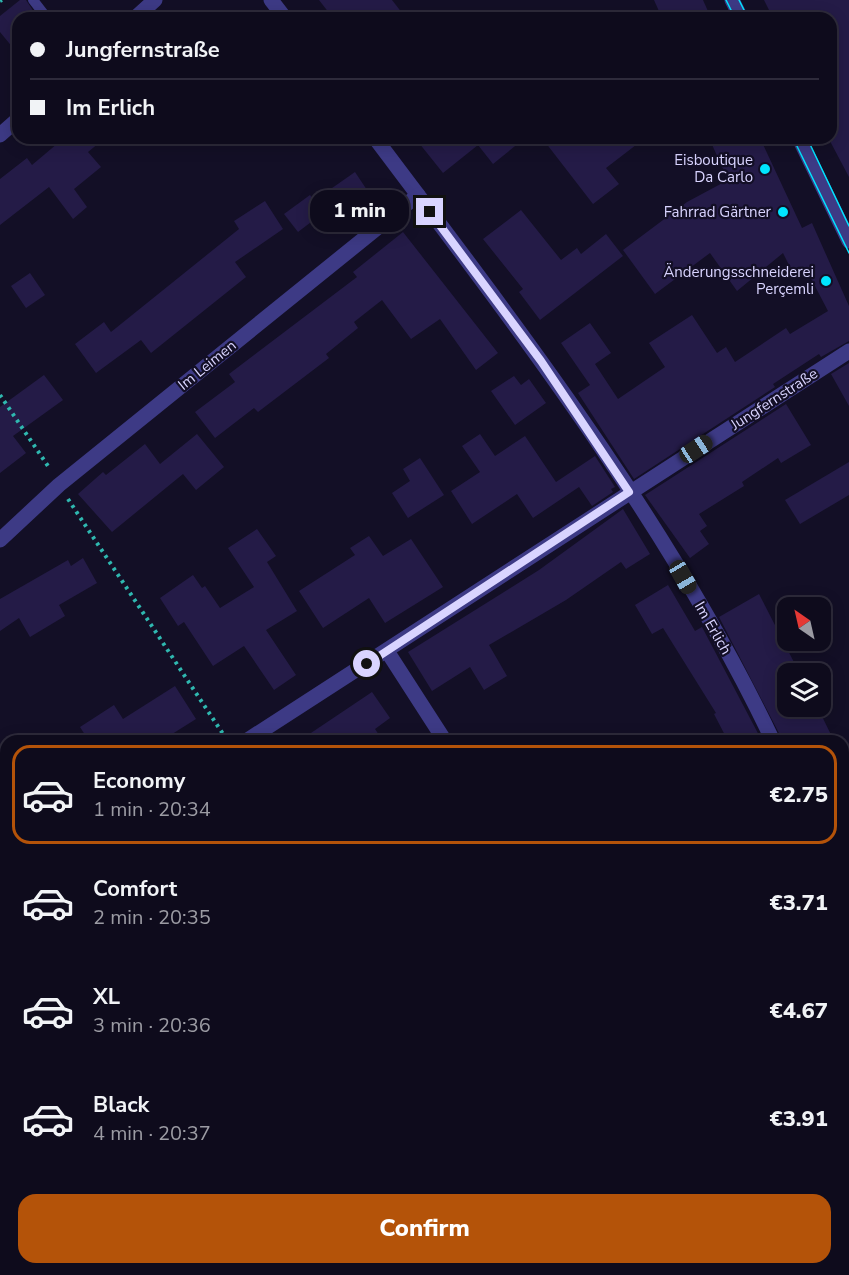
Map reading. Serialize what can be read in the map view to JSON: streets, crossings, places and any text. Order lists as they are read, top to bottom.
{
  "streets": {
    "street": ["Im Leimen", "Jungfernstraße", "Im Erlich"]
  },
  "crossings": [
    ["Im Leimen", "Im Erlich"],
    ["Jungfernstraße", "Im Erlich"]
  ],
  "places": ["Eisboutique Da Carlo", "Fahrrad Gärtner", "Änderungsschneiderei Perçemli"],
  "north": "top left",
  "page": {
    "banner": ["Jungfernstraße", "Im Erlich"],
    "bubble": "1 min",
    "list": [
      {
        "name": "Economy",
        "note": "1 min · 20:34",
        "value": "€2.75"
      },
      {
        "name": "Comfort",
        "note": "2 min · 20:35",
        "value": "€3.71"
      },
      {
        "name": "XL",
        "note": "3 min · 20:36",
        "value": "€4.67"
      },
      {
        "name": "Black",
        "note": "4 min · 20:37",
        "value": "€3.91"
      }
    ],
    "buttons": "Confirm"
  }
}
